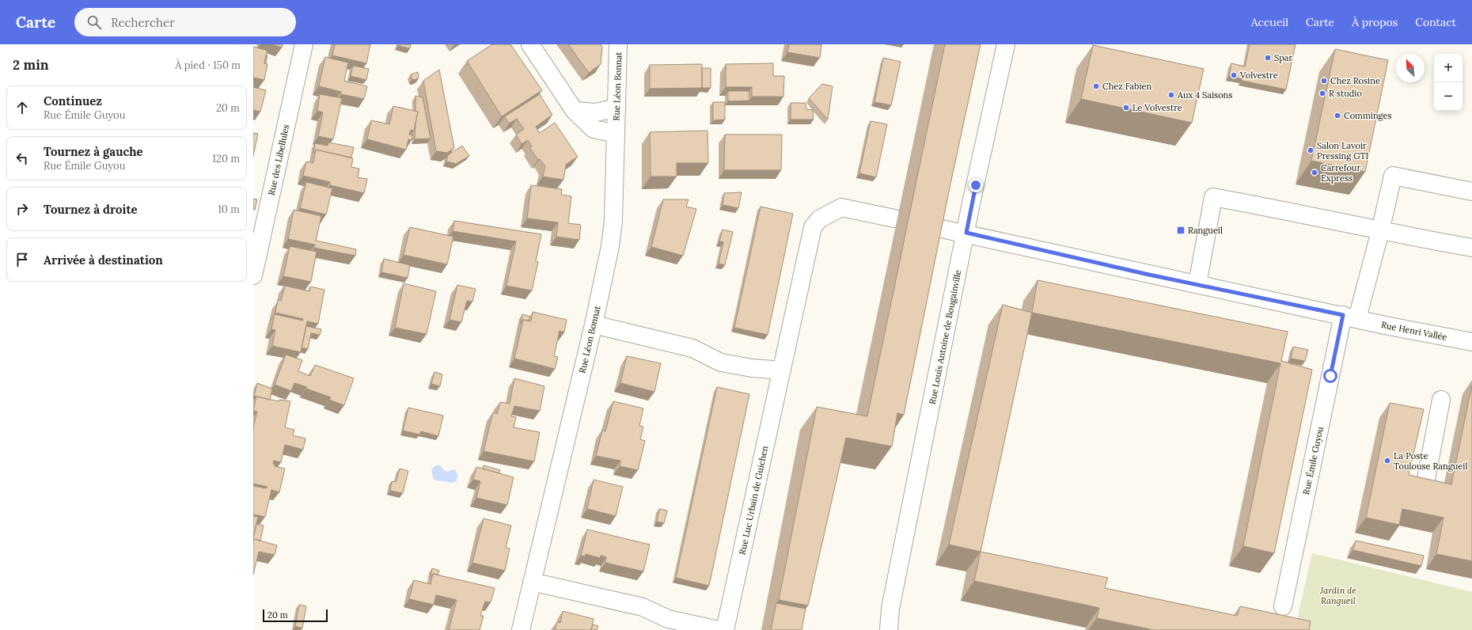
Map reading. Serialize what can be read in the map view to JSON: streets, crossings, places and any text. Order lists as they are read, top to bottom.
{
  "streets": {
    "street": [
      "Rue Léon Bonnat",
      "Rue des Libellules",
      "Rue Henri Vallée",
      "Rue Louis Antoine de Bougainville",
      "Rue Émile Guyou",
      "Rue Luc Urbain de Guichen"
    ]
  },
  "crossings": [
    ["Rue Henri Vallée", "Rue Émile Guyou"]
  ],
  "parks": ["Jardin de Rangueil"],
  "places": {
    "other": [
      "Spar",
      "Volvestre",
      "Chez Rosine",
      "Chez Fabien",
      "R studio",
      "Aux 4 Saisons",
      "Le Volvestre",
      "Comminges",
      "Salon Lavoir Pressing GTI",
      "Carrefour Express",
      "La Poste Toulouse Rangueil"
    ],
    "transit": ["Rangueil"]
  },
  "scale_bar": "20 m",
  "north": "top left",
  "page": {
    "header": "Carte",
    "search": "Rechercher",
    "nav": [
      "Accueil",
      "Carte",
      "À propos",
      "Contact"
    ],
    "heading": ["2 min", "À pied · 150 m"],
    "map_buttons": ["+", "−"],
    "list": [
      ["Continuez", "Rue Émile Guyou", "20 m"],
      ["Tournez à gauche", "Rue Émile Guyou", "120 m"],
      ["Tournez à droite", "10 m"],
      "Arrivée à destination"
    ],
    "scale": "20 m"
  }
}
